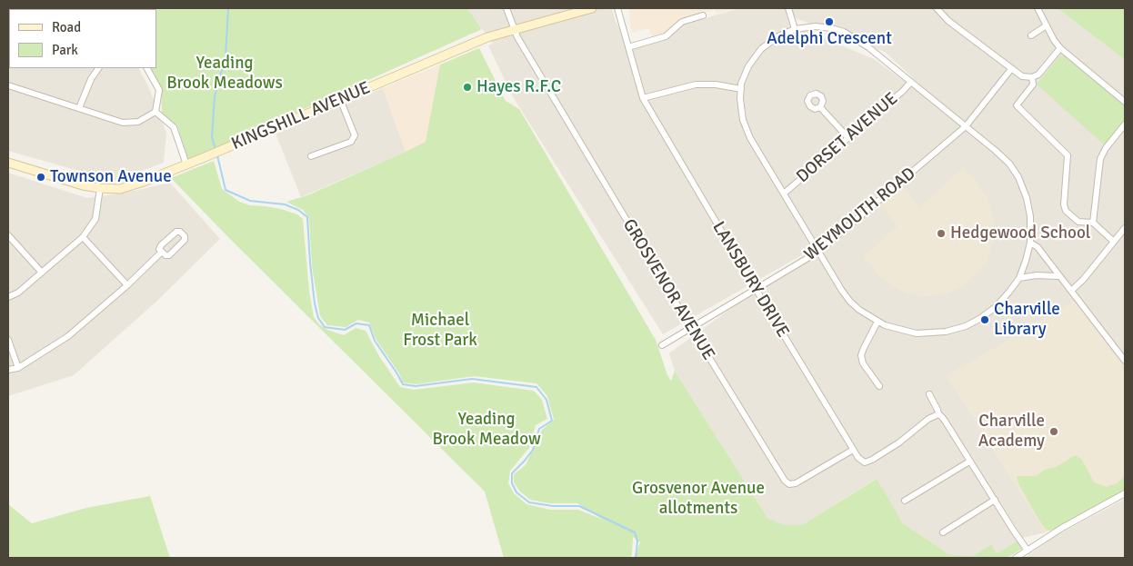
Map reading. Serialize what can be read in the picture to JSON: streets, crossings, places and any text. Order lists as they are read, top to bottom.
{
  "streets": {
    "street": [
      "KINGSHILL AVENUE",
      "DORSET AVENUE",
      "WEYMOUTH ROAD",
      "LANSBURY DRIVE",
      "GROSVENOR AVENUE"
    ]
  },
  "crossings": [
    ["KINGSHILL AVENUE", "GROSVENOR AVENUE"],
    ["WEYMOUTH ROAD", "LANSBURY DRIVE"],
    ["WEYMOUTH ROAD", "GROSVENOR AVENUE"],
    ["LANSBURY DRIVE", "GROSVENOR AVENUE"]
  ],
  "parks": [
    "Yeading Brook Meadows",
    "Michael Frost Park",
    "Yeading Brook Meadow",
    "Grosvenor Avenue allotments"
  ],
  "places": [
    "Adelphi Crescent",
    "Hayes R.F.C",
    "Townson Avenue",
    "Hedgewood School",
    "Charville Library",
    "Charville Academy"
  ],
  "legend": ["Road", "Park"]
}
